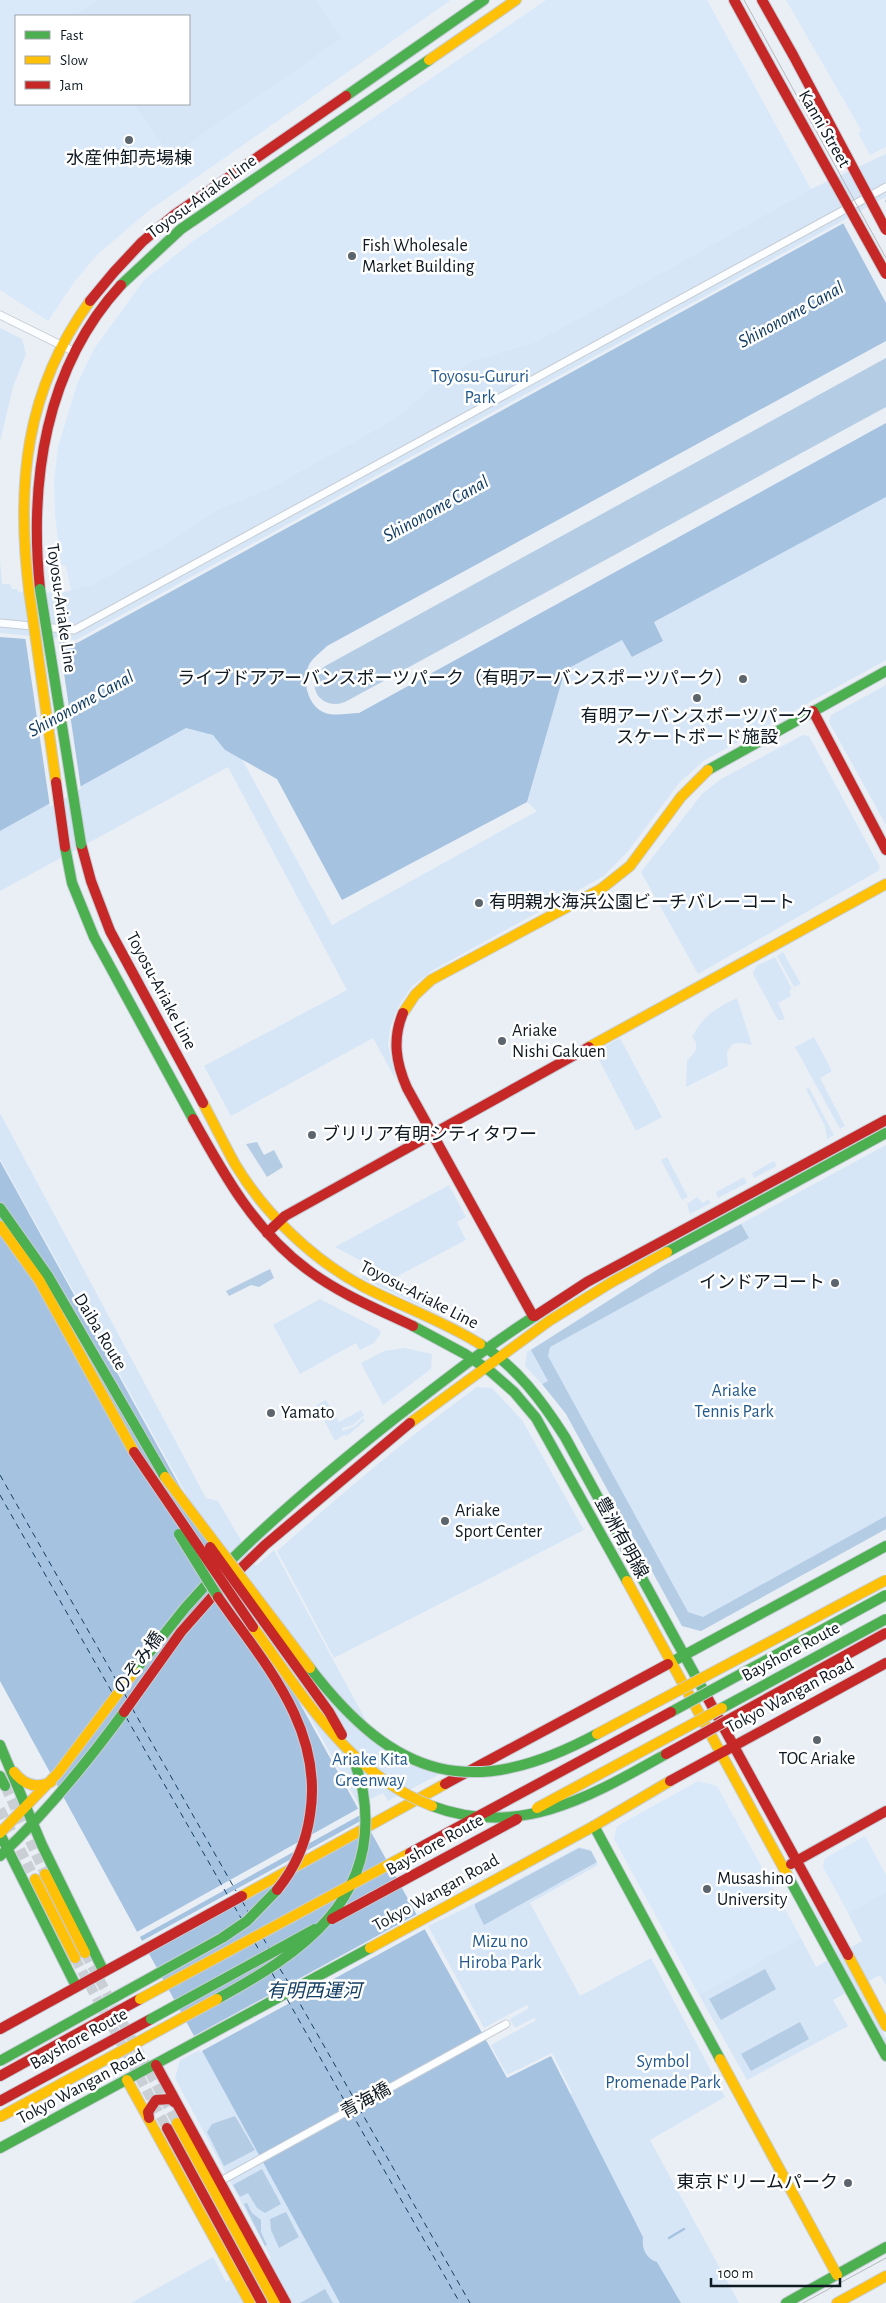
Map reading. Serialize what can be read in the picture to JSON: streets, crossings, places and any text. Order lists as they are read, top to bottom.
{
  "streets": {
    "main road": [
      "Kanni Street",
      "Toyosu-Ariake Line",
      "Daiba Route",
      "豊洲有明線",
      "Bayshore Route",
      "のぞみ橋",
      "Tokyo Wangan Road"
    ],
    "street": ["青海橋"]
  },
  "crossings": [
    ["Toyosu-Ariake Line", "豊洲有明線"],
    ["Toyosu-Ariake Line", "のぞみ橋"],
    ["豊洲有明線", "のぞみ橋"],
    ["豊洲有明線", "Tokyo Wangan Road"]
  ],
  "water": ["Shinonome Canal", "有明西運河"],
  "parks": [
    "Toyosu-Gururi Park",
    "Ariake Tennis Park",
    "Ariake Kita Greenway",
    "Mizu no Hiroba Park",
    "Symbol Promenade Park"
  ],
  "places": [
    "水産仲卸売場棟",
    "Fish Wholesale Market Building",
    "ライブドアアーバンスポーツパーク（有明アーバンスポーツパーク）",
    "有明アーバンスポーツパーク スケートボード施設",
    "有明親水海浜公園ビーチバレーコート",
    "Ariake Nishi Gakuen",
    "ブリリア有明シティタワー",
    "インドアコート",
    "Yamato",
    "Ariake Sport Center",
    "TOC Ariake",
    "Musashino University",
    "東京ドリームパーク"
  ],
  "legend": ["Fast", "Slow", "Jam"],
  "scale_bar": "100 m"
}
